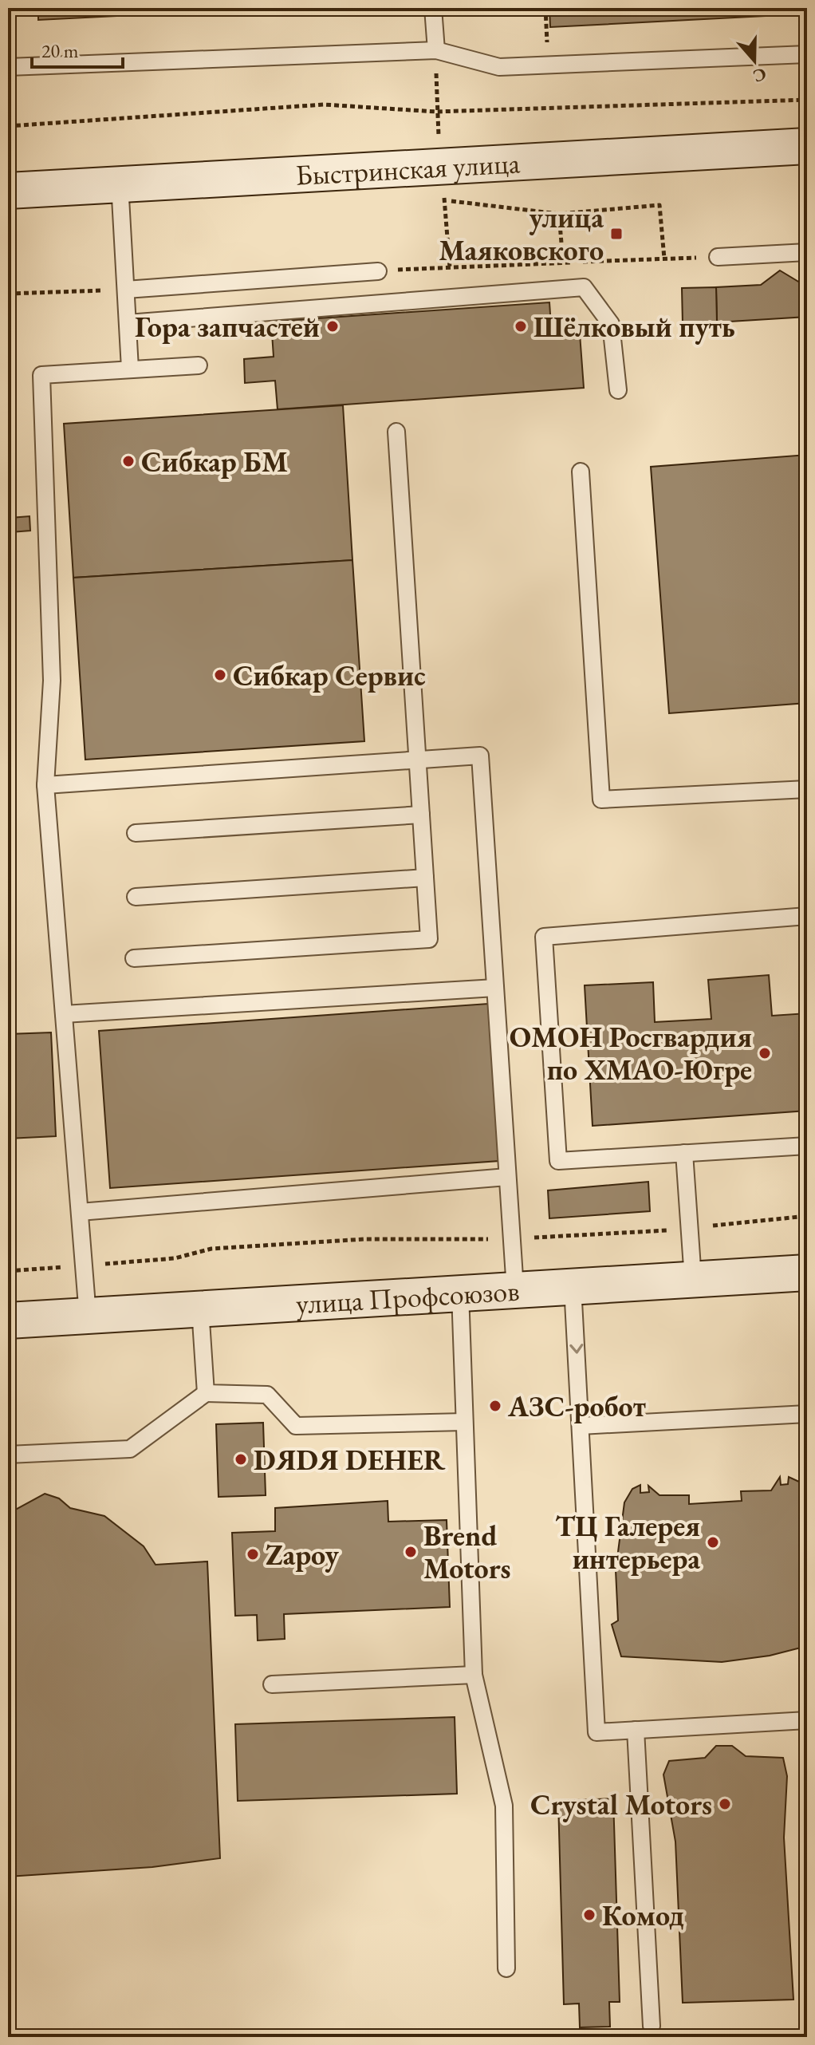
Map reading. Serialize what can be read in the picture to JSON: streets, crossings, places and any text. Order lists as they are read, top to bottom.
{
  "streets": {
    "main road": ["Быстринская улица", "улица Профсоюзов"]
  },
  "places": {
    "transit": ["улица Маяковского"],
    "other": [
      "Гора запчастей",
      "Шёлковый путь",
      "Сибкар БМ",
      "Сибкар Сервис",
      "ОМОН Росгвардия по ХМАО-Югре",
      "АЗС-робот",
      "DЯDЯ DЕНЕR",
      "ТЦ Галерея интерьера",
      "Brend Motors",
      "Zapoy",
      "Crystal Motors",
      "Комод"
    ]
  },
  "scale_bar": "20 m",
  "north": "bottom"
}
